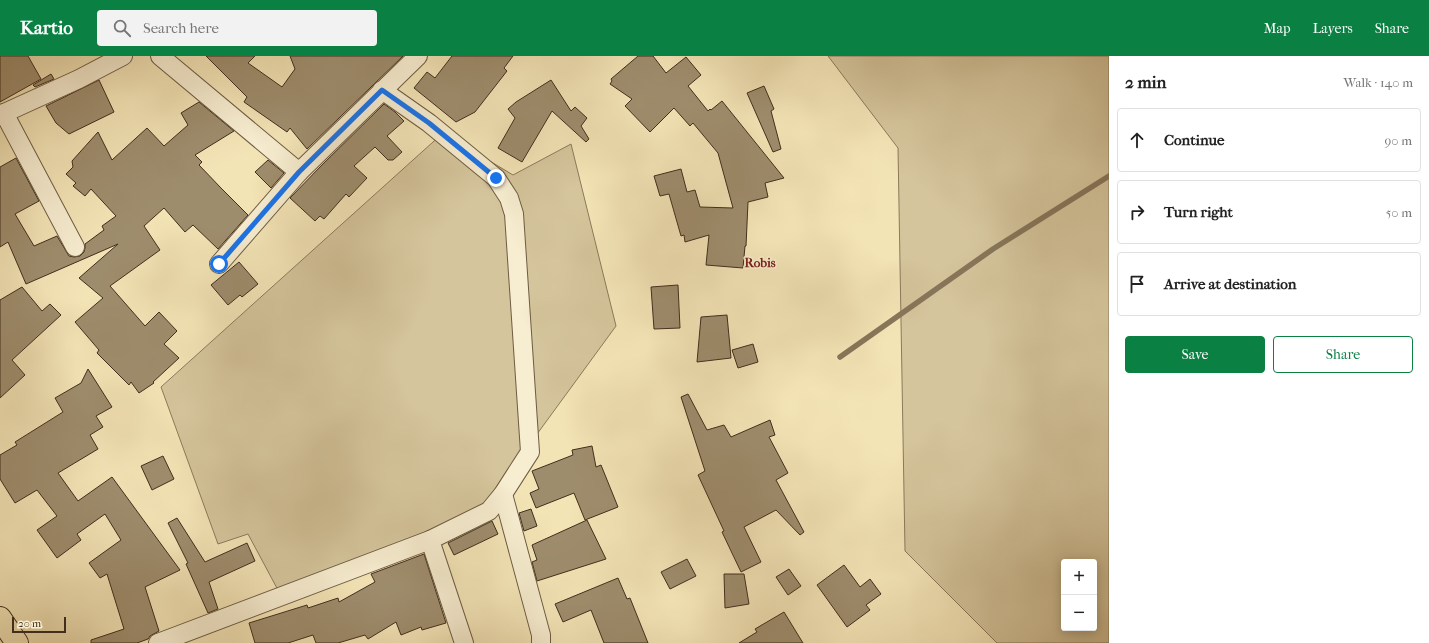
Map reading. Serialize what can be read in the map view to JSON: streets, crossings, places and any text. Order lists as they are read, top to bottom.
{
  "districts": ["Robis"],
  "scale_bar": "20 m",
  "page": {
    "header": "Kartio",
    "search": "Search here",
    "nav": ["Map", "Layers", "Share"],
    "heading": ["2 min", "Walk · 140 m"],
    "list": [
      ["Continue", "90 m"],
      ["Turn right", "50 m"],
      "Arrive at destination"
    ],
    "buttons": ["Save", "Share"],
    "map_buttons": ["+", "−"],
    "scale": "20 m"
  }
}
